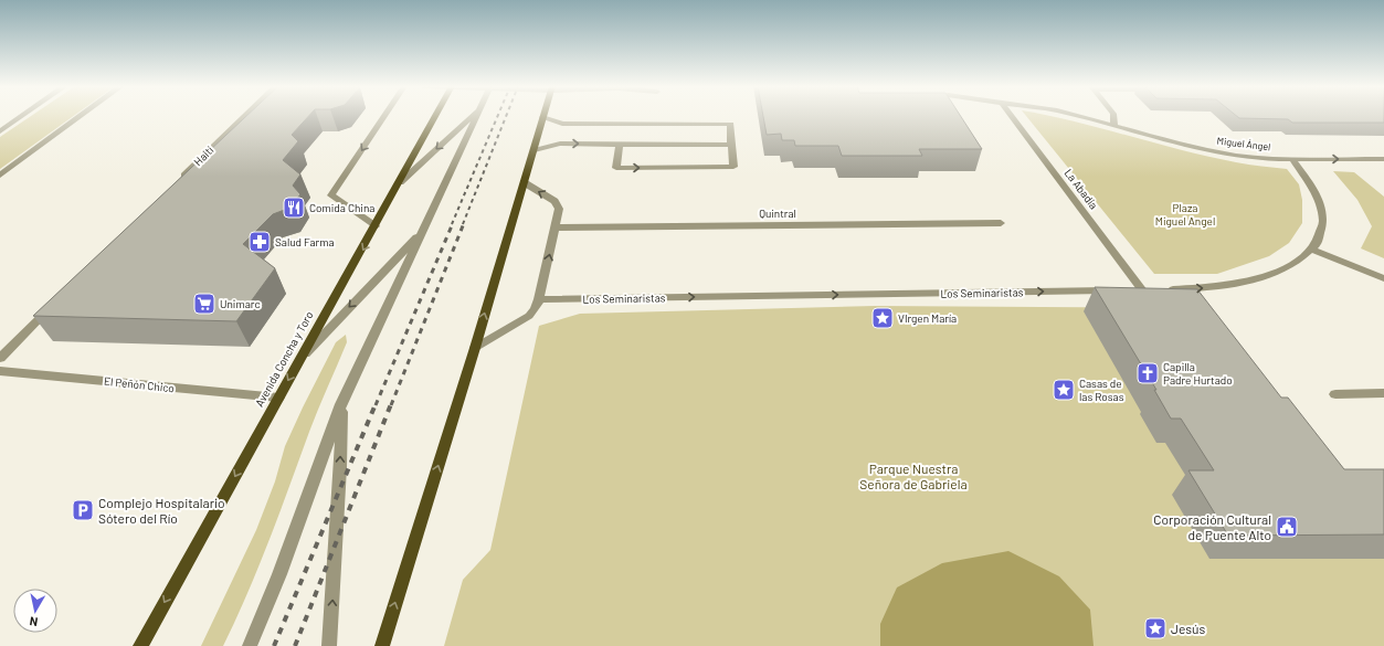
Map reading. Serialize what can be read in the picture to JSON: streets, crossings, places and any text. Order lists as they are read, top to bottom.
{
  "streets": {
    "main road": ["Avenida Concha y Toro"],
    "street": [
      "Miguel Ángel",
      "Haití",
      "La Abadia",
      "Quintral",
      "Los Seminaristas",
      "El Peñón Chico"
    ]
  },
  "crossings": [
    ["Miguel Ángel", "Los Seminaristas"],
    ["La Abadia", "Los Seminaristas"],
    ["Avenida Concha y Toro", "El Peñón Chico"]
  ],
  "one_way": ["Los Seminaristas", "Avenida Concha y Toro"],
  "parks": ["Plaza Miguel Angel", "Parque Nuestra Señora de Gabriela"],
  "places": {
    "restaurant": ["Comida China"],
    "pharmacy": ["Salud Farma"],
    "supermarket": ["Unimarc"],
    "place": ["VIrgen María", "Casas de las Rosas", "Jesús"],
    "church": ["Capilla Padre Hurtado"],
    "parking": ["Complejo Hospitalario Sótero del Río"],
    "public building": ["Corporación Cultural de Puente Alto"]
  },
  "north": "bottom"
}
